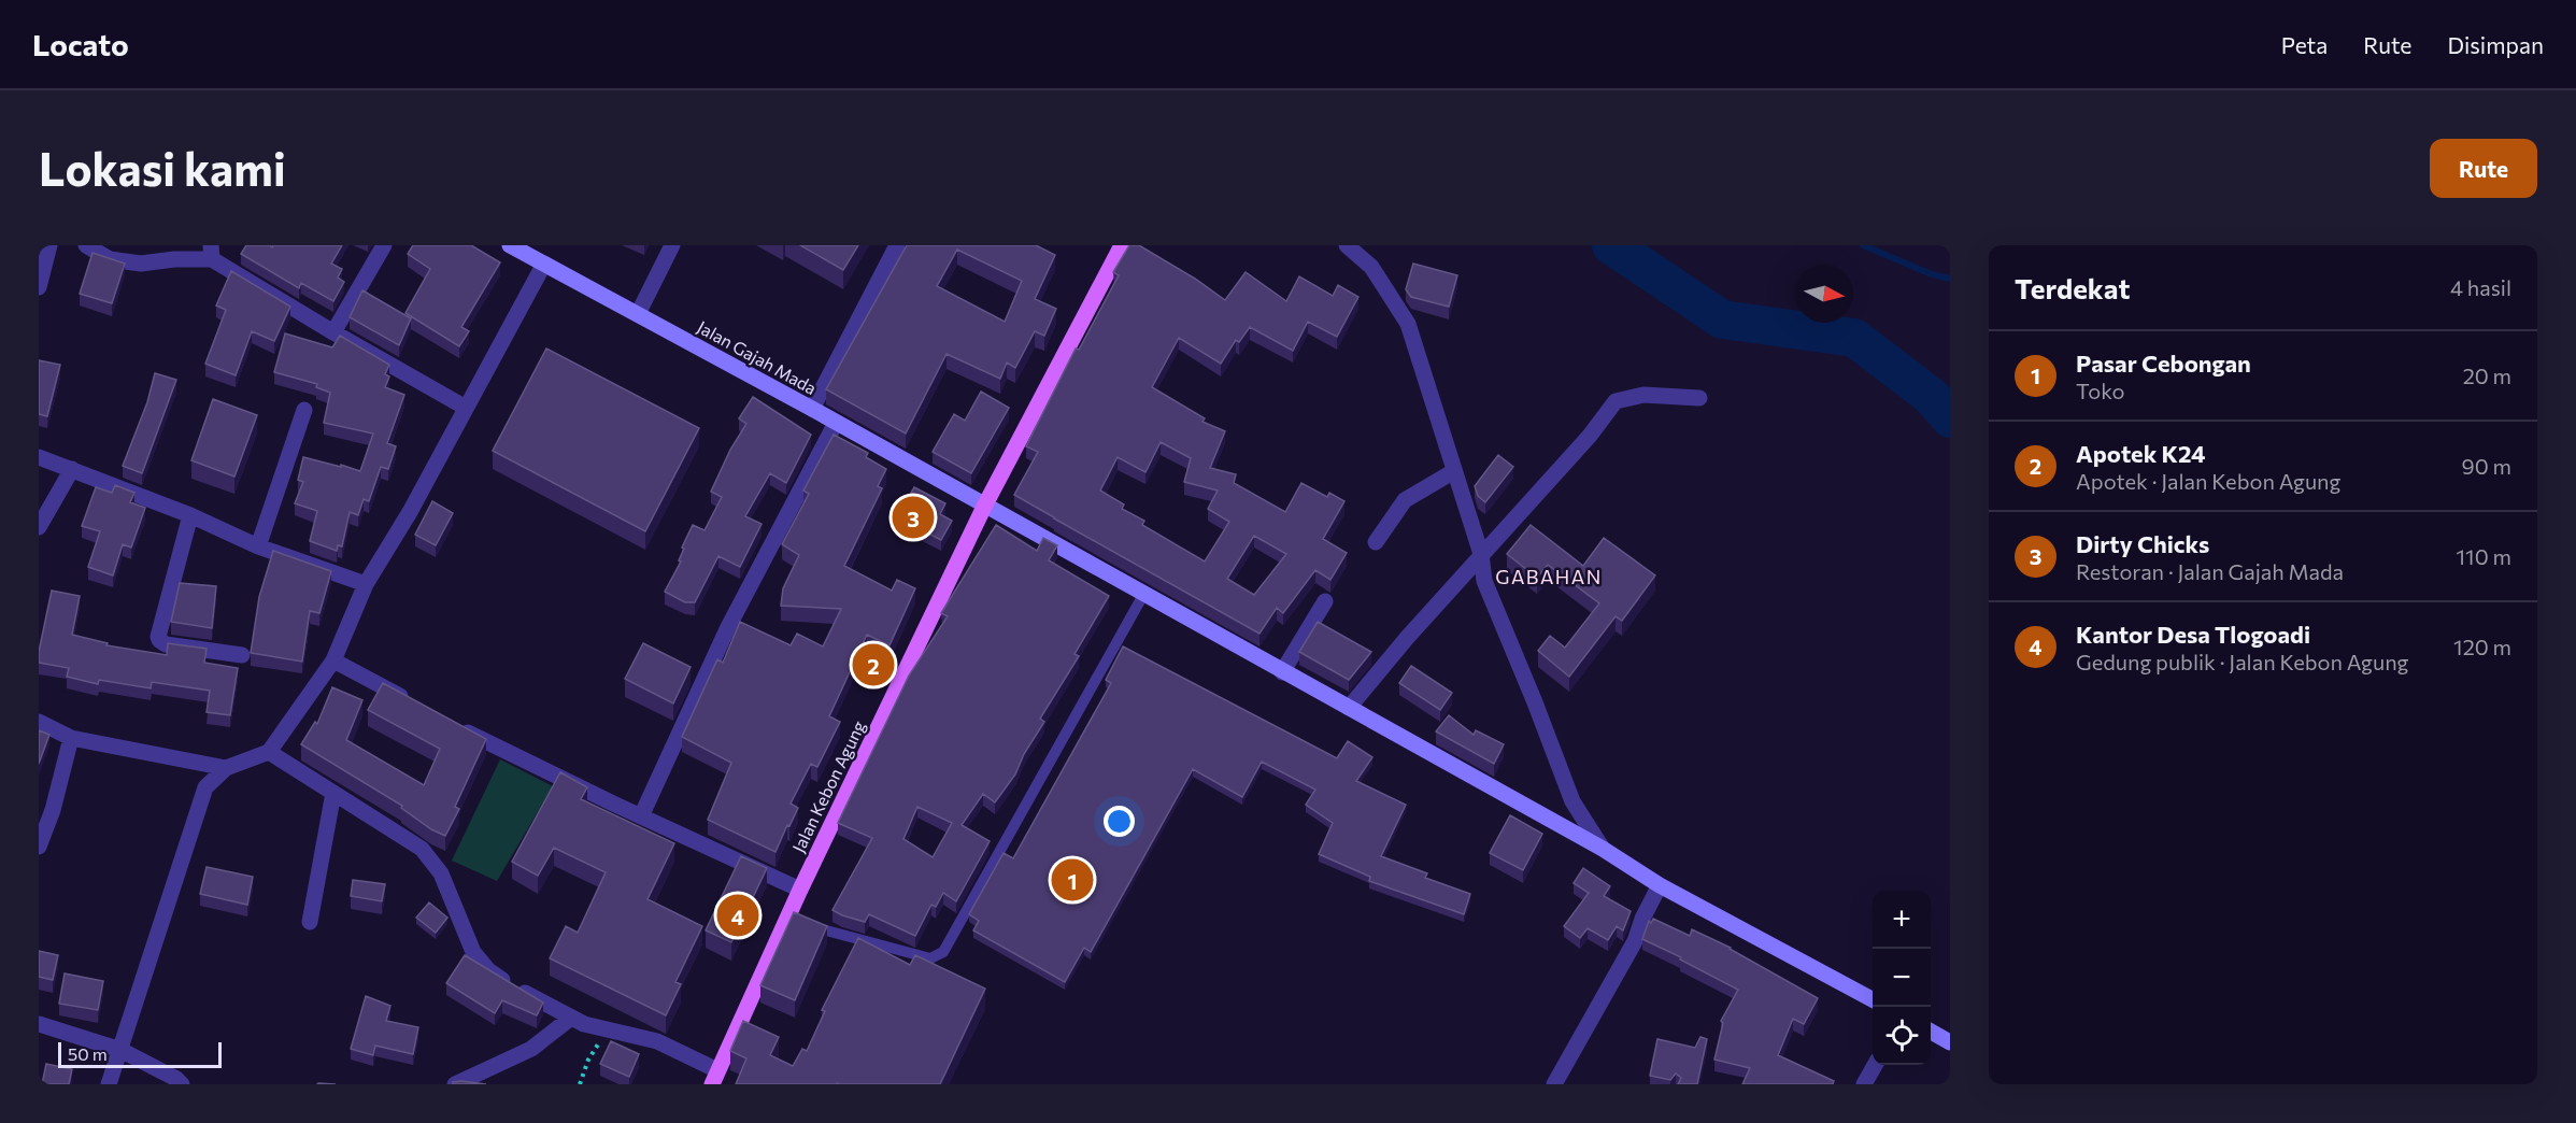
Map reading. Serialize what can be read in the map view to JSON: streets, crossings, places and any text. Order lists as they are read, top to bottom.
{
  "streets": {
    "main road": ["Jalan Gajah Mada", "Jalan Kebon Agung"]
  },
  "crossings": [
    ["Jalan Gajah Mada", "Jalan Kebon Agung"]
  ],
  "districts": ["GABAHAN"],
  "scale_bar": "50 m",
  "north": "right",
  "page": {
    "header": "Locato",
    "nav": ["Peta", "Rute", "Disimpan"],
    "buttons": "Rute",
    "title": "Lokasi kami",
    "heading": ["Terdekat", "4 hasil"],
    "list": [
      {
        "mark": "1",
        "name": "Pasar Cebongan",
        "note": "Toko",
        "value": "20 m"
      },
      {
        "mark": "2",
        "name": "Apotek K24",
        "note": "Apotek · Jalan Kebon Agung",
        "value": "90 m"
      },
      {
        "mark": "3",
        "name": "Dirty Chicks",
        "note": "Restoran · Jalan Gajah Mada",
        "value": "110 m"
      },
      {
        "mark": "4",
        "name": "Kantor Desa Tlogoadi",
        "note": "Gedung publik · Jalan Kebon Agung",
        "value": "120 m"
      }
    ],
    "pins": [
      "3",
      "2",
      "1",
      "4"
    ],
    "map_buttons": ["+", "−"],
    "scale": "50 m"
  }
}
